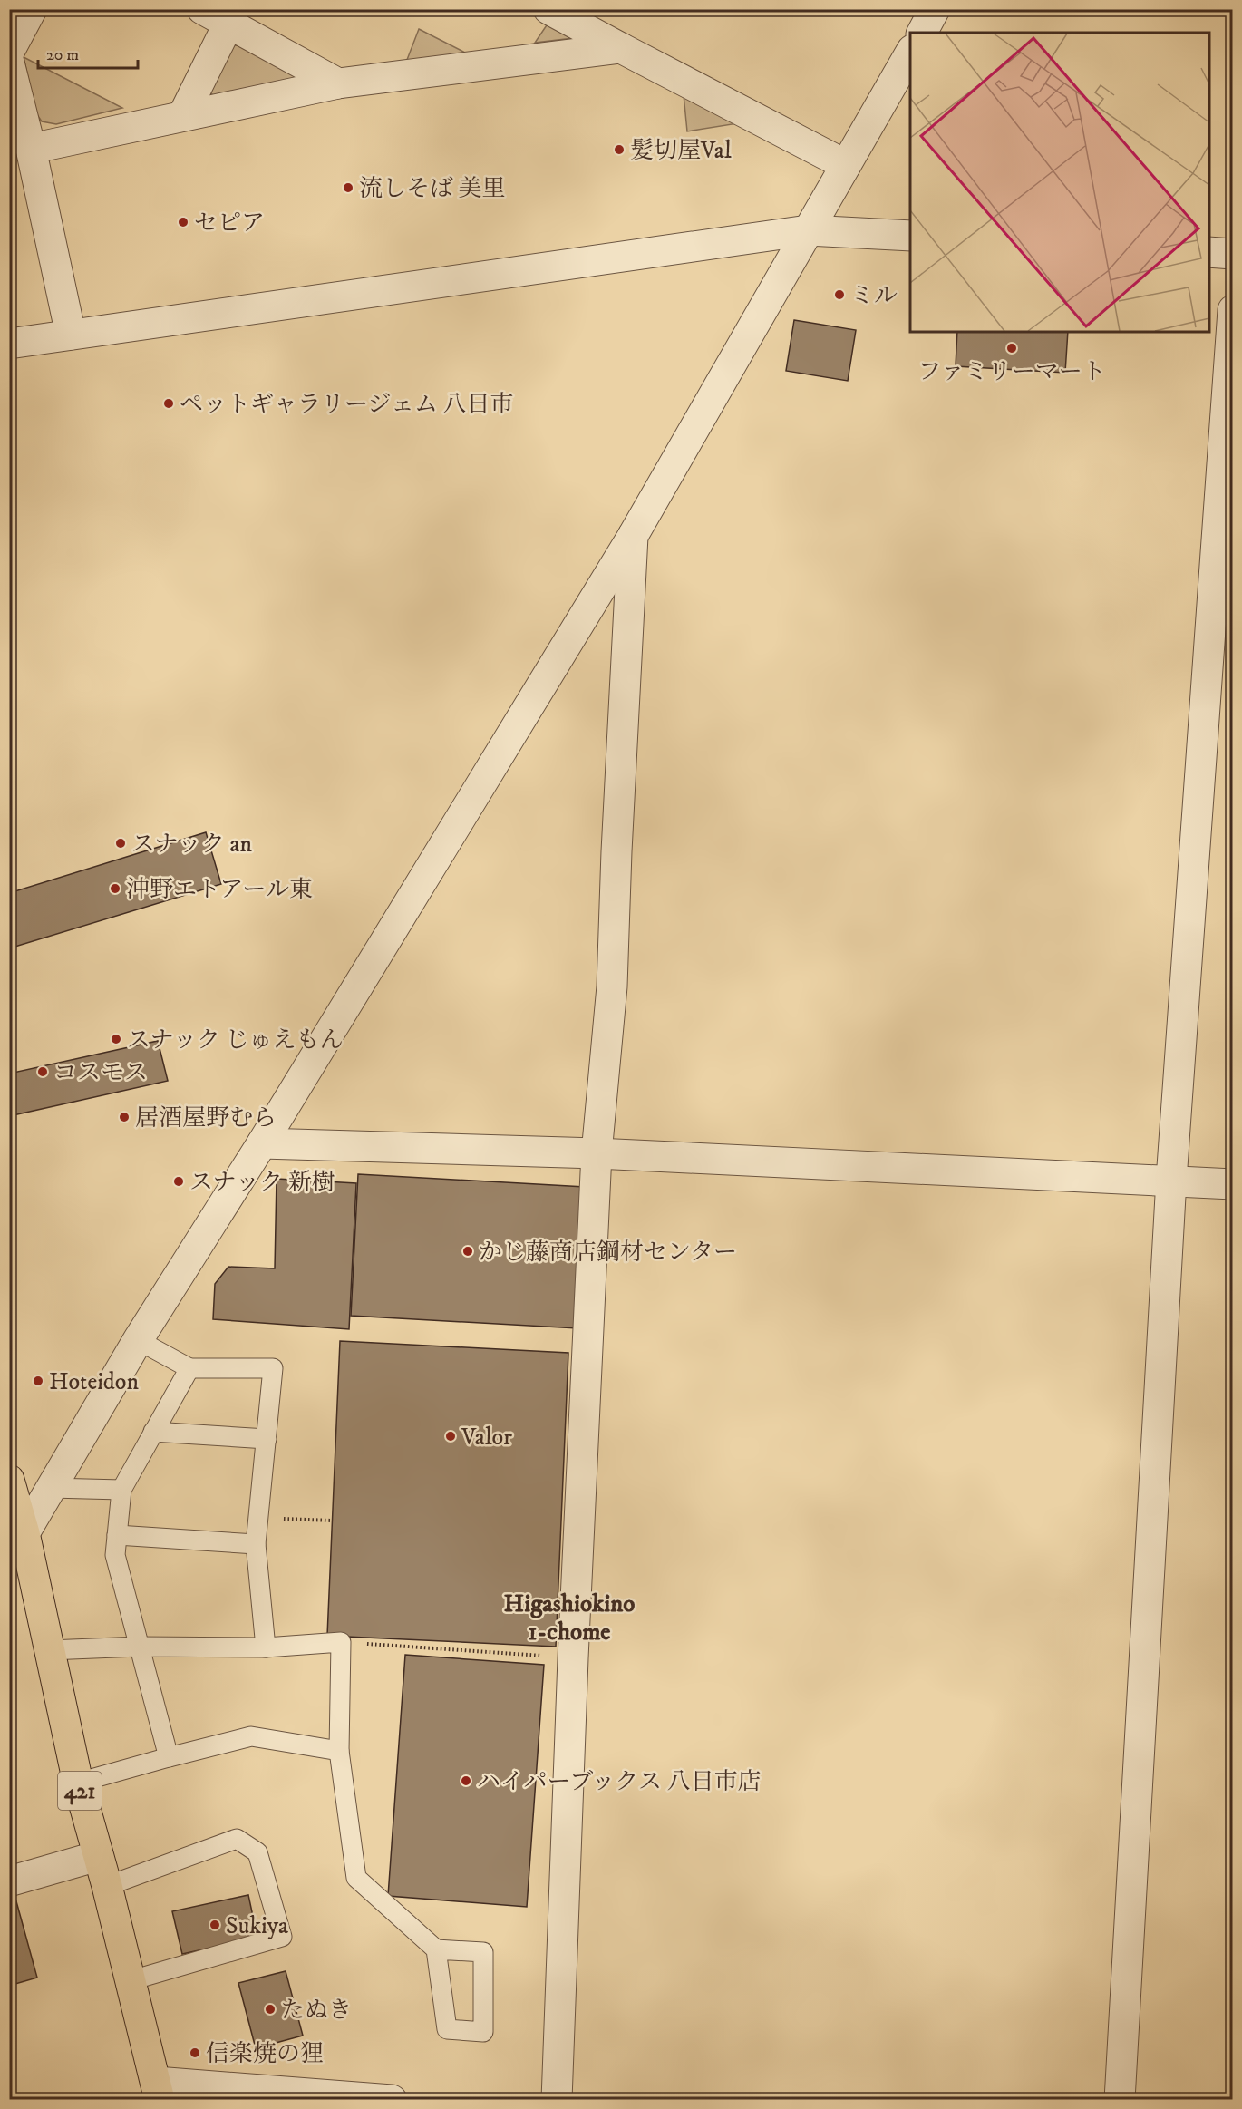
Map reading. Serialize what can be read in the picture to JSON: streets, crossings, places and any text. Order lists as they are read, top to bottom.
{
  "streets": {
    "highway": ["421"]
  },
  "districts": ["Higashiokino 1-chome"],
  "places": [
    "髪切屋Val",
    "流しそば 美里",
    "セピア",
    "ミル",
    "ファミリーマート",
    "ペットギャラリージェム 八日市",
    "スナック an",
    "沖野エトアール東",
    "スナック じゅえもん",
    "コスモス",
    "居酒屋野むら",
    "スナック 新樹",
    "かじ藤商店鋼材センター",
    "Hoteidon",
    "Valor",
    "ハイパーブックス 八日市店",
    "Sukiya",
    "たぬき",
    "信楽焼の狸"
  ],
  "scale_bar": "20 m"
}
